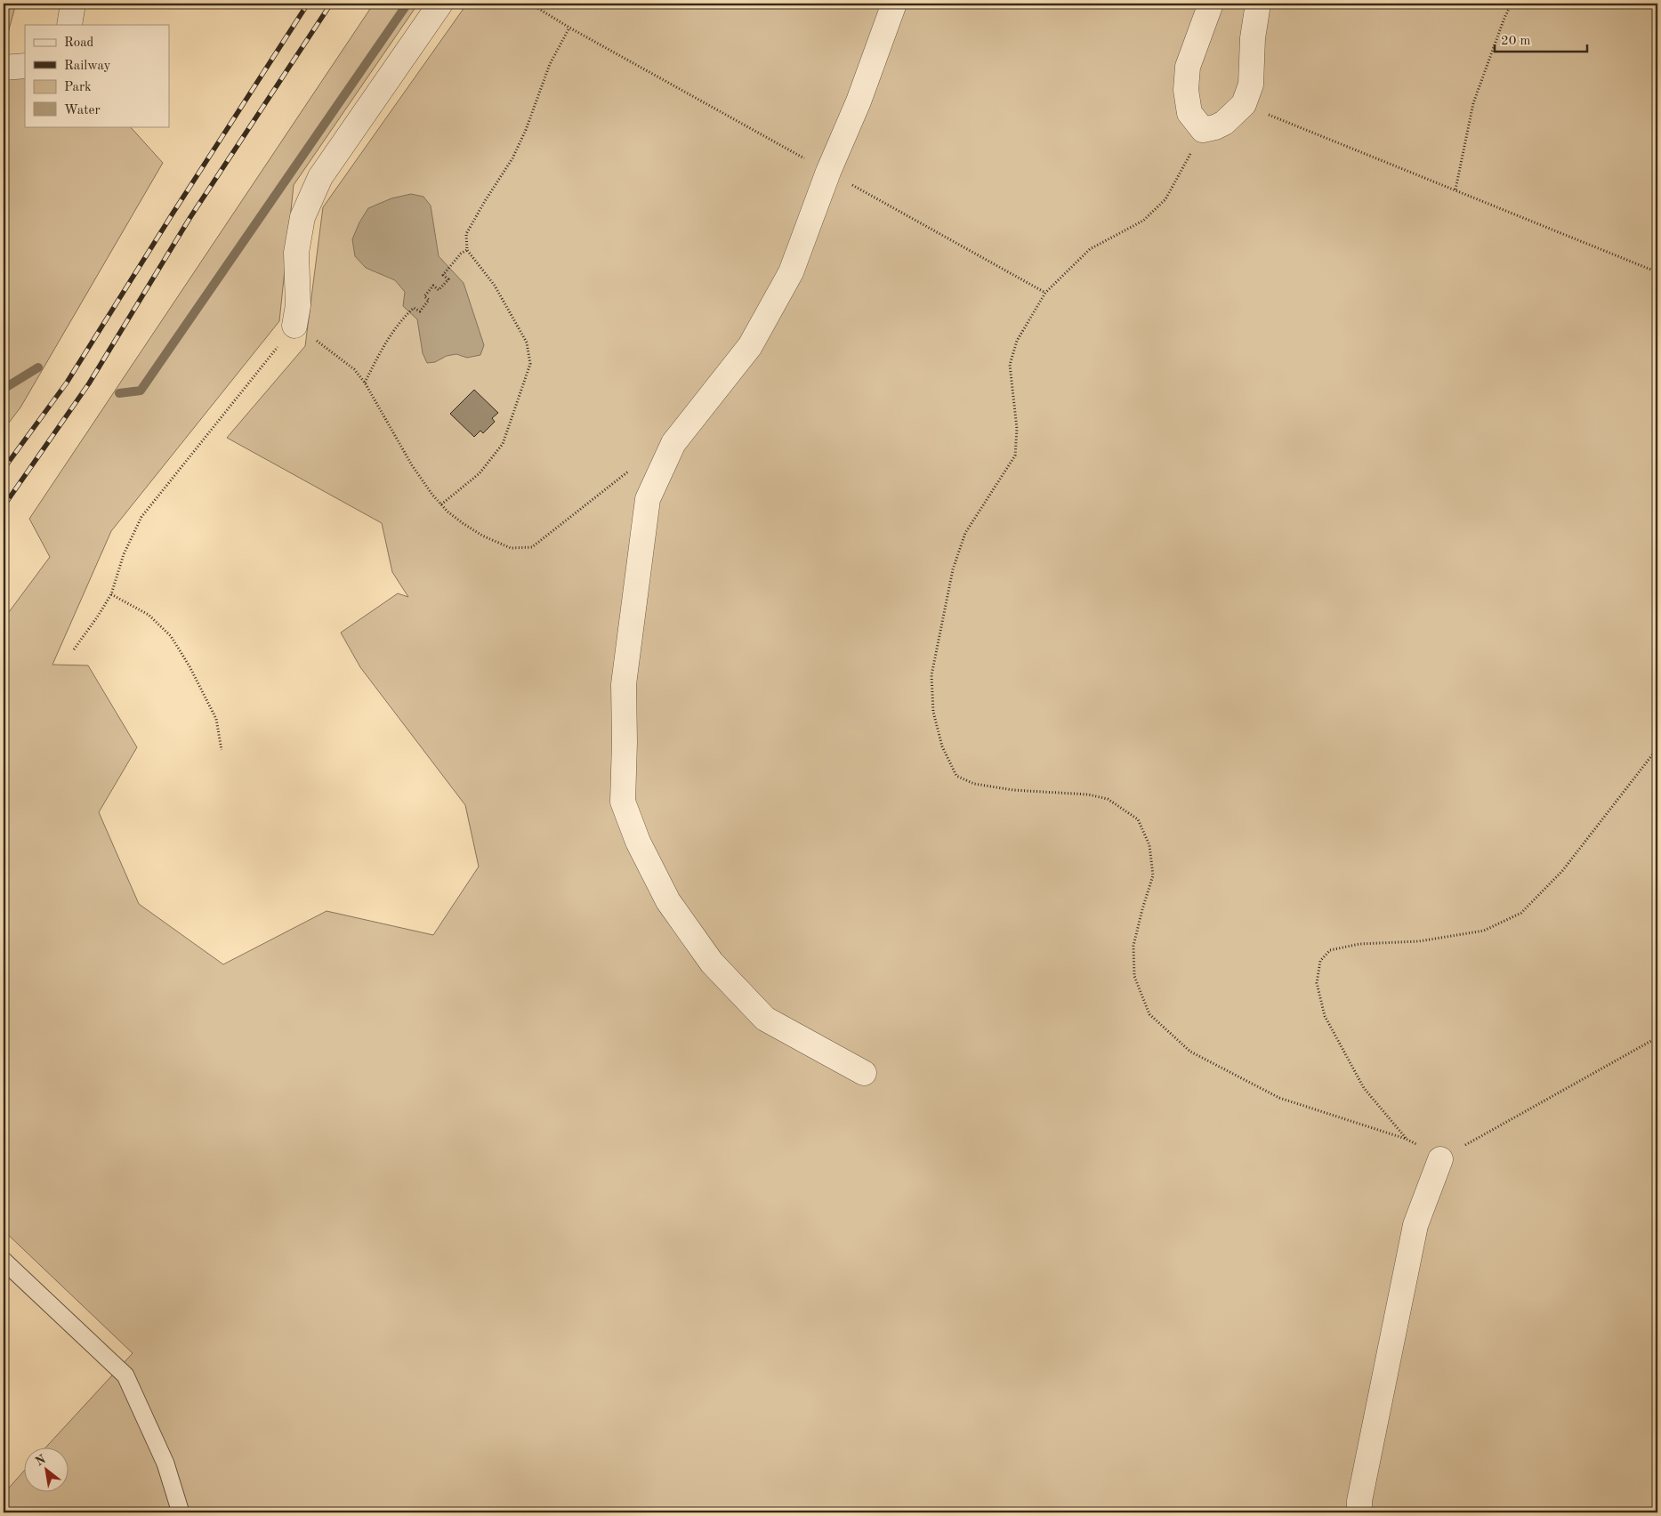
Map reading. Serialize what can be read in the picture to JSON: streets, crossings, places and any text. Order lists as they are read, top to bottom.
{
  "legend": [
    "Road",
    "Railway",
    "Park",
    "Water"
  ],
  "scale_bar": "20 m",
  "north": "top left"
}
